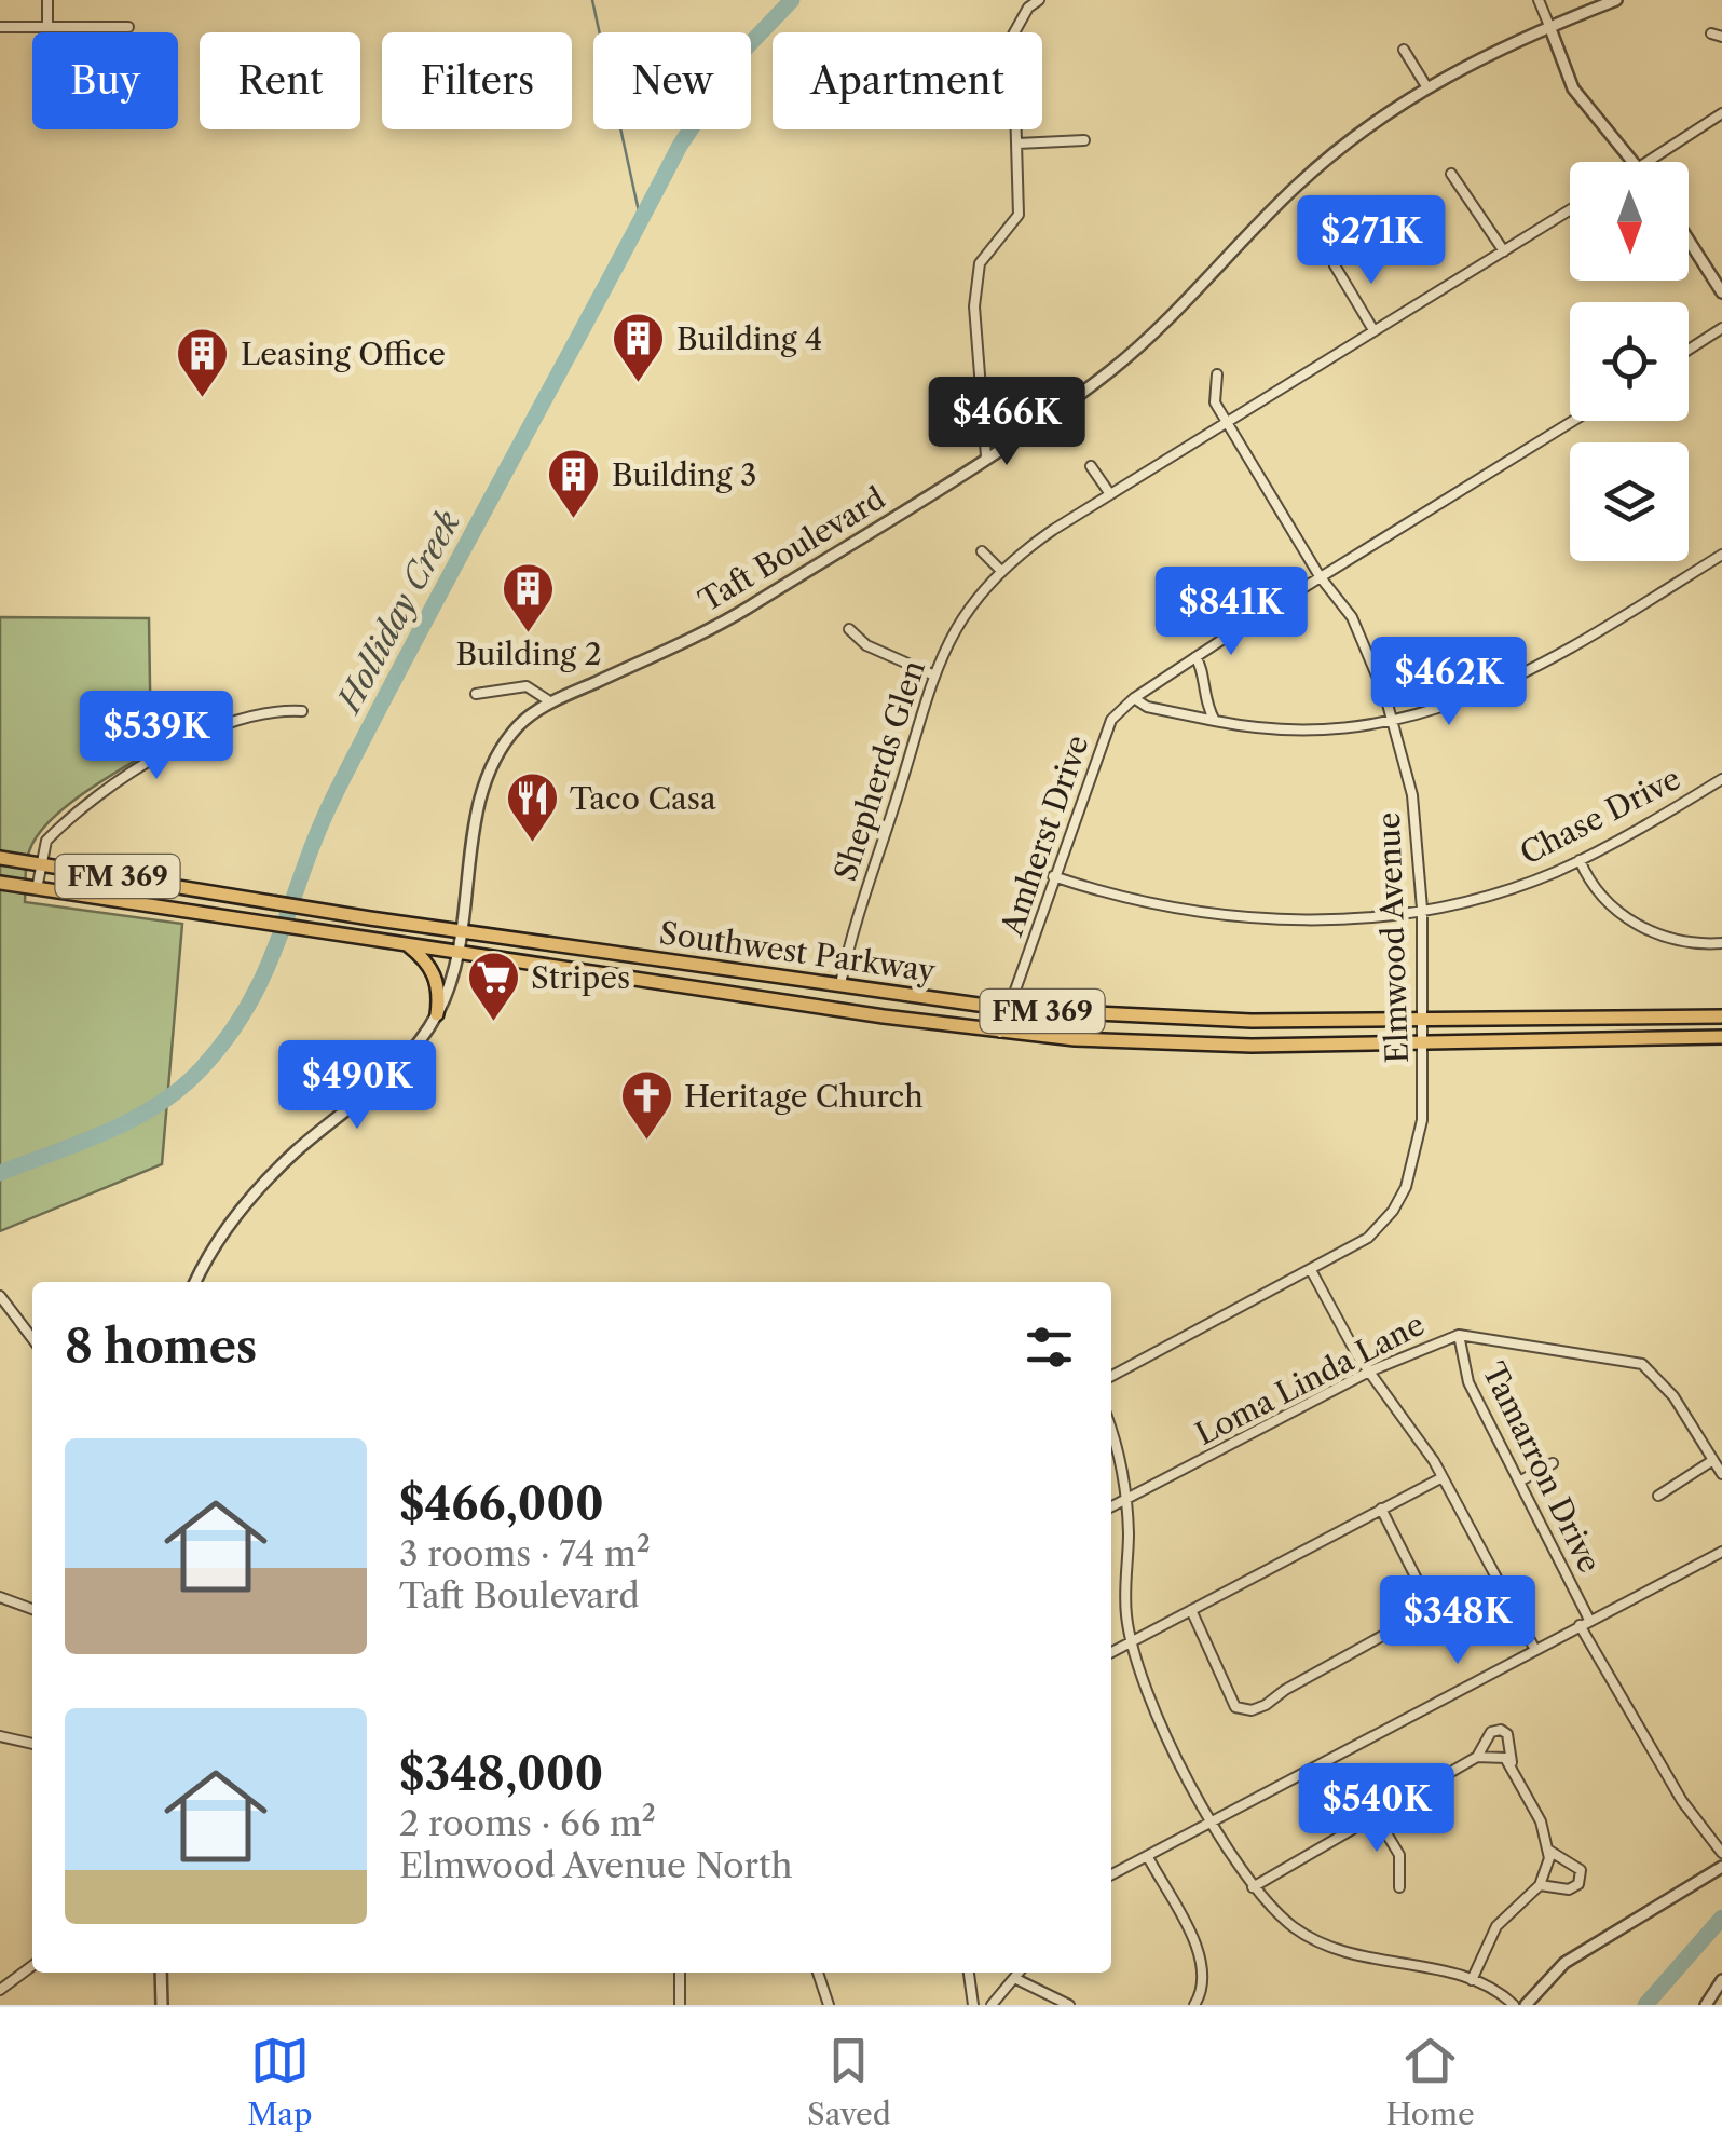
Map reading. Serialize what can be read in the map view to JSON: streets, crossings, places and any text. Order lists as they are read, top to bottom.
{
  "streets": {
    "main road": ["FM 369", "Southwest Parkway"],
    "street": [
      "Taft Boulevard",
      "Shepherds Glen",
      "Chase Drive",
      "Amherst Drive",
      "Elmwood Avenue",
      "Loma Linda Lane",
      "Tamarron Drive"
    ]
  },
  "crossings": [
    ["Taft Boulevard", "Southwest Parkway"],
    ["Shepherds Glen", "Elmwood Avenue"],
    ["Shepherds Glen", "Southwest Parkway"],
    ["Chase Drive", "Amherst Drive"],
    ["Chase Drive", "Elmwood Avenue"],
    ["Amherst Drive", "Elmwood Avenue"],
    ["Amherst Drive", "Southwest Parkway"],
    ["Elmwood Avenue", "Southwest Parkway"],
    ["Loma Linda Lane", "Tamarron Drive"]
  ],
  "water": ["Holliday Creek"],
  "places": {
    "building": [
      "Building 4",
      "Leasing Office",
      "Building 3",
      "Building 2"
    ],
    "restaurant": ["Taco Casa"],
    "supermarket": ["Stripes"],
    "church": ["Heritage Church"]
  },
  "north": "bottom",
  "page": {
    "chip": [
      "Buy",
      "Rent",
      "Filters",
      "New",
      "Apartment"
    ],
    "price": [
      "$271K",
      "$466K",
      "$841K",
      "$462K",
      "$539K",
      "$490K",
      "$348K",
      "$540K"
    ],
    "heading": "8 homes",
    "list": [
      {
        "name": "$466,000",
        "note": "3 rooms · 74 m² · Taft Boulevard"
      },
      {
        "name": "$348,000",
        "note": "2 rooms · 66 m² · Elmwood Avenue North"
      }
    ],
    "tabs": ["Map", "Saved", "Home"]
  }
}
